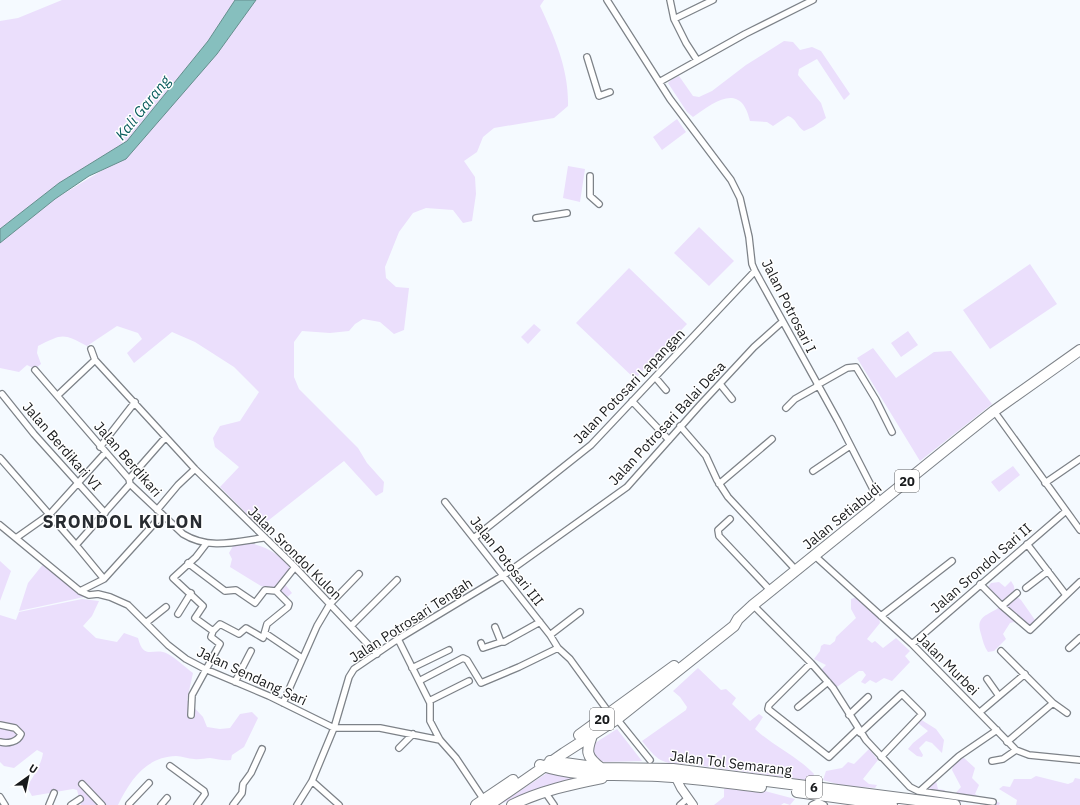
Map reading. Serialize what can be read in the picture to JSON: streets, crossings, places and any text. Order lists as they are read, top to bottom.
{
  "streets": {
    "highway": [
      "20",
      "Jalan Setiabudi",
      "Jalan Tol Semarang",
      "6"
    ],
    "street": [
      "Jalan Potrosari I",
      "Jalan Potosari Lapangan",
      "Jalan Potrosari Balai Desa",
      "Jalan Berdikari VI",
      "Jalan Berdikari",
      "Jalan Srondol Kulon",
      "Jalan Potosari III",
      "Jalan Srondol Sari II",
      "Jalan Potrosari Tengah",
      "Jalan Murbei",
      "Jalan Sendang Sari"
    ]
  },
  "crossings": [
    ["Jalan Potrosari I", "Jalan Potosari Lapangan"],
    ["Jalan Potrosari I", "Jalan Potrosari Balai Desa"],
    ["Jalan Potrosari I", "Jalan Setiabudi"],
    ["Jalan Potosari Lapangan", "Jalan Potosari III"],
    ["Jalan Potrosari Balai Desa", "Jalan Potosari III"],
    ["Jalan Potrosari Balai Desa", "Jalan Potrosari Tengah"],
    ["Jalan Berdikari", "Jalan Srondol Kulon"],
    ["Jalan Setiabudi", "Jalan Potosari III"],
    ["Jalan Setiabudi", "Jalan Murbei"],
    ["Jalan Setiabudi", "Jalan Tol Semarang"],
    ["Jalan Srondol Kulon", "Jalan Potrosari Tengah"],
    ["Jalan Potosari III", "Jalan Potrosari Tengah"],
    ["Jalan Srondol Sari II", "Jalan Murbei"],
    ["Jalan Potrosari Tengah", "Jalan Sendang Sari"]
  ],
  "districts": ["SRONDOL KULON"],
  "water": ["Kali Garang"],
  "north": "top right"
}
